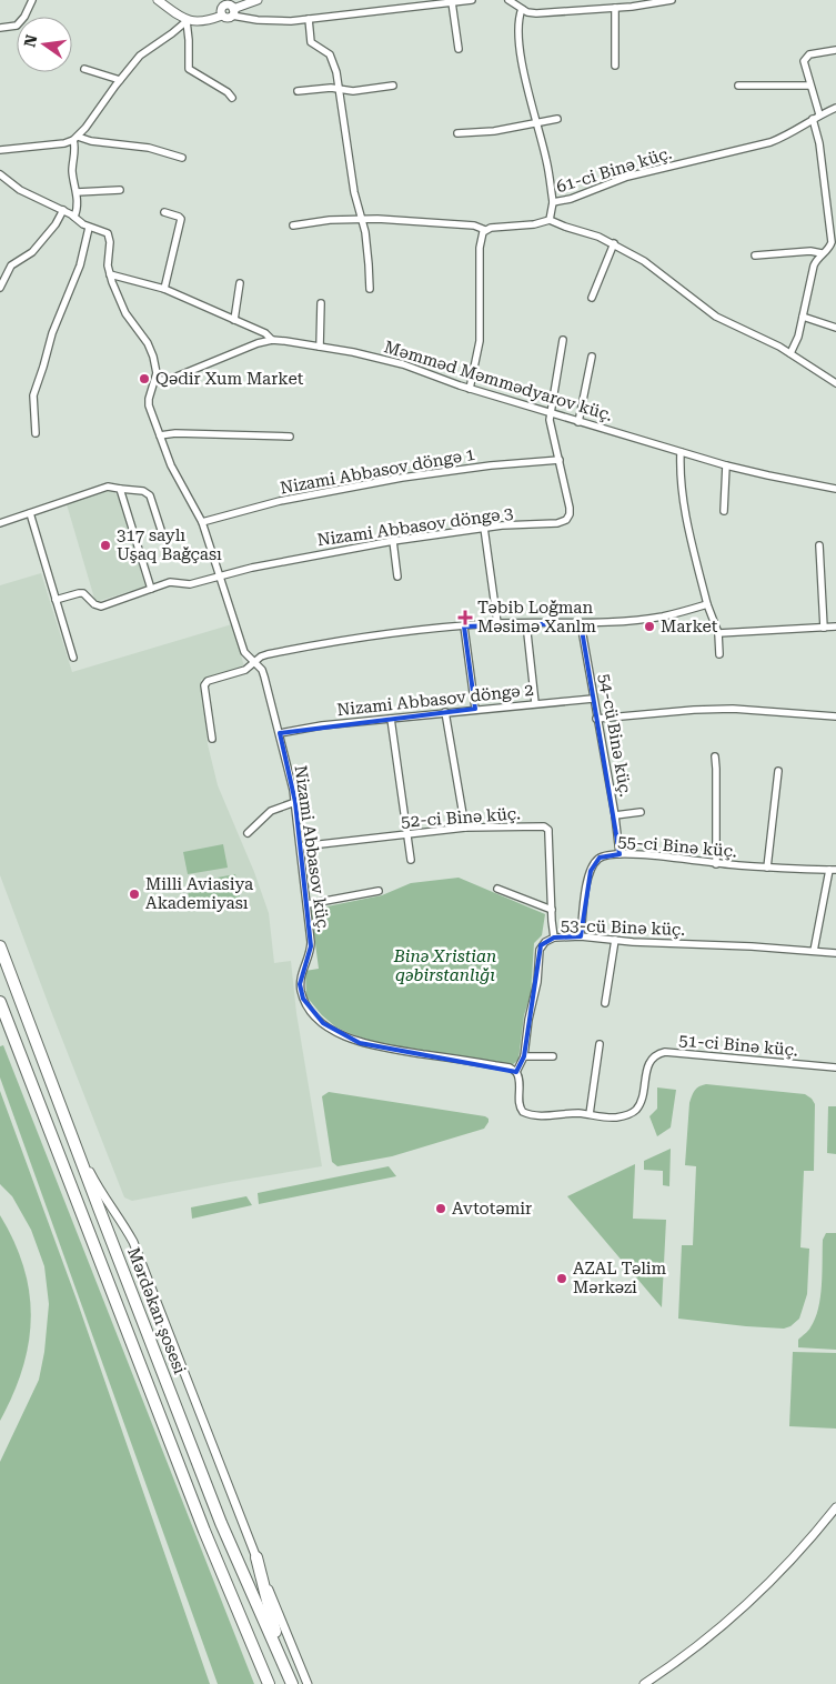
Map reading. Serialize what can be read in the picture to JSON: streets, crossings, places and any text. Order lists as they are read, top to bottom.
{
  "streets": {
    "highway": ["Mərdəkan şosesi"],
    "street": [
      "61-ci Binə küç.",
      "Məmməd Məmmədyarov küç.",
      "Nizami Abbasov döngə 1",
      "Nizami Abbasov döngə 3",
      "Nizami Abbasov döngə 2",
      "54-cü Binə küç.",
      "52-ci Binə küç.",
      "55-ci Binə küç.",
      "Nizami Abbasov küç.",
      "53-cü Binə küç.",
      "51-ci Binə küç."
    ]
  },
  "crossings": [
    ["Məmməd Məmmədyarov küç.", "Nizami Abbasov döngə 3"],
    ["Məmməd Məmmədyarov küç.", "Nizami Abbasov küç."],
    ["Nizami Abbasov döngə 1", "Nizami Abbasov döngə 3"],
    ["Nizami Abbasov döngə 1", "Nizami Abbasov küç."],
    ["Nizami Abbasov döngə 3", "Nizami Abbasov küç."],
    ["Nizami Abbasov döngə 2", "54-cü Binə küç."],
    ["Nizami Abbasov döngə 2", "Nizami Abbasov küç."],
    ["54-cü Binə küç.", "55-ci Binə küç."],
    ["52-ci Binə küç.", "Nizami Abbasov küç."],
    ["52-ci Binə küç.", "53-cü Binə küç."],
    ["55-ci Binə küç.", "53-cü Binə küç."],
    ["Nizami Abbasov küç.", "53-cü Binə küç."],
    ["Nizami Abbasov küç.", "51-ci Binə küç."],
    ["53-cü Binə küç.", "51-ci Binə küç."]
  ],
  "parks": ["Binə Xristian qəbirstanlığı"],
  "places": {
    "other": [
      "Qədir Xum Market",
      "317 saylı Uşaq Bağçası",
      "Market",
      "Milli Aviasiya Akademiyası",
      "Avtotəmir",
      "AZAL Təlim Mərkəzi"
    ],
    "health": ["Təbib Loğman Məsimə Xanlm"]
  },
  "north": "left"
}
